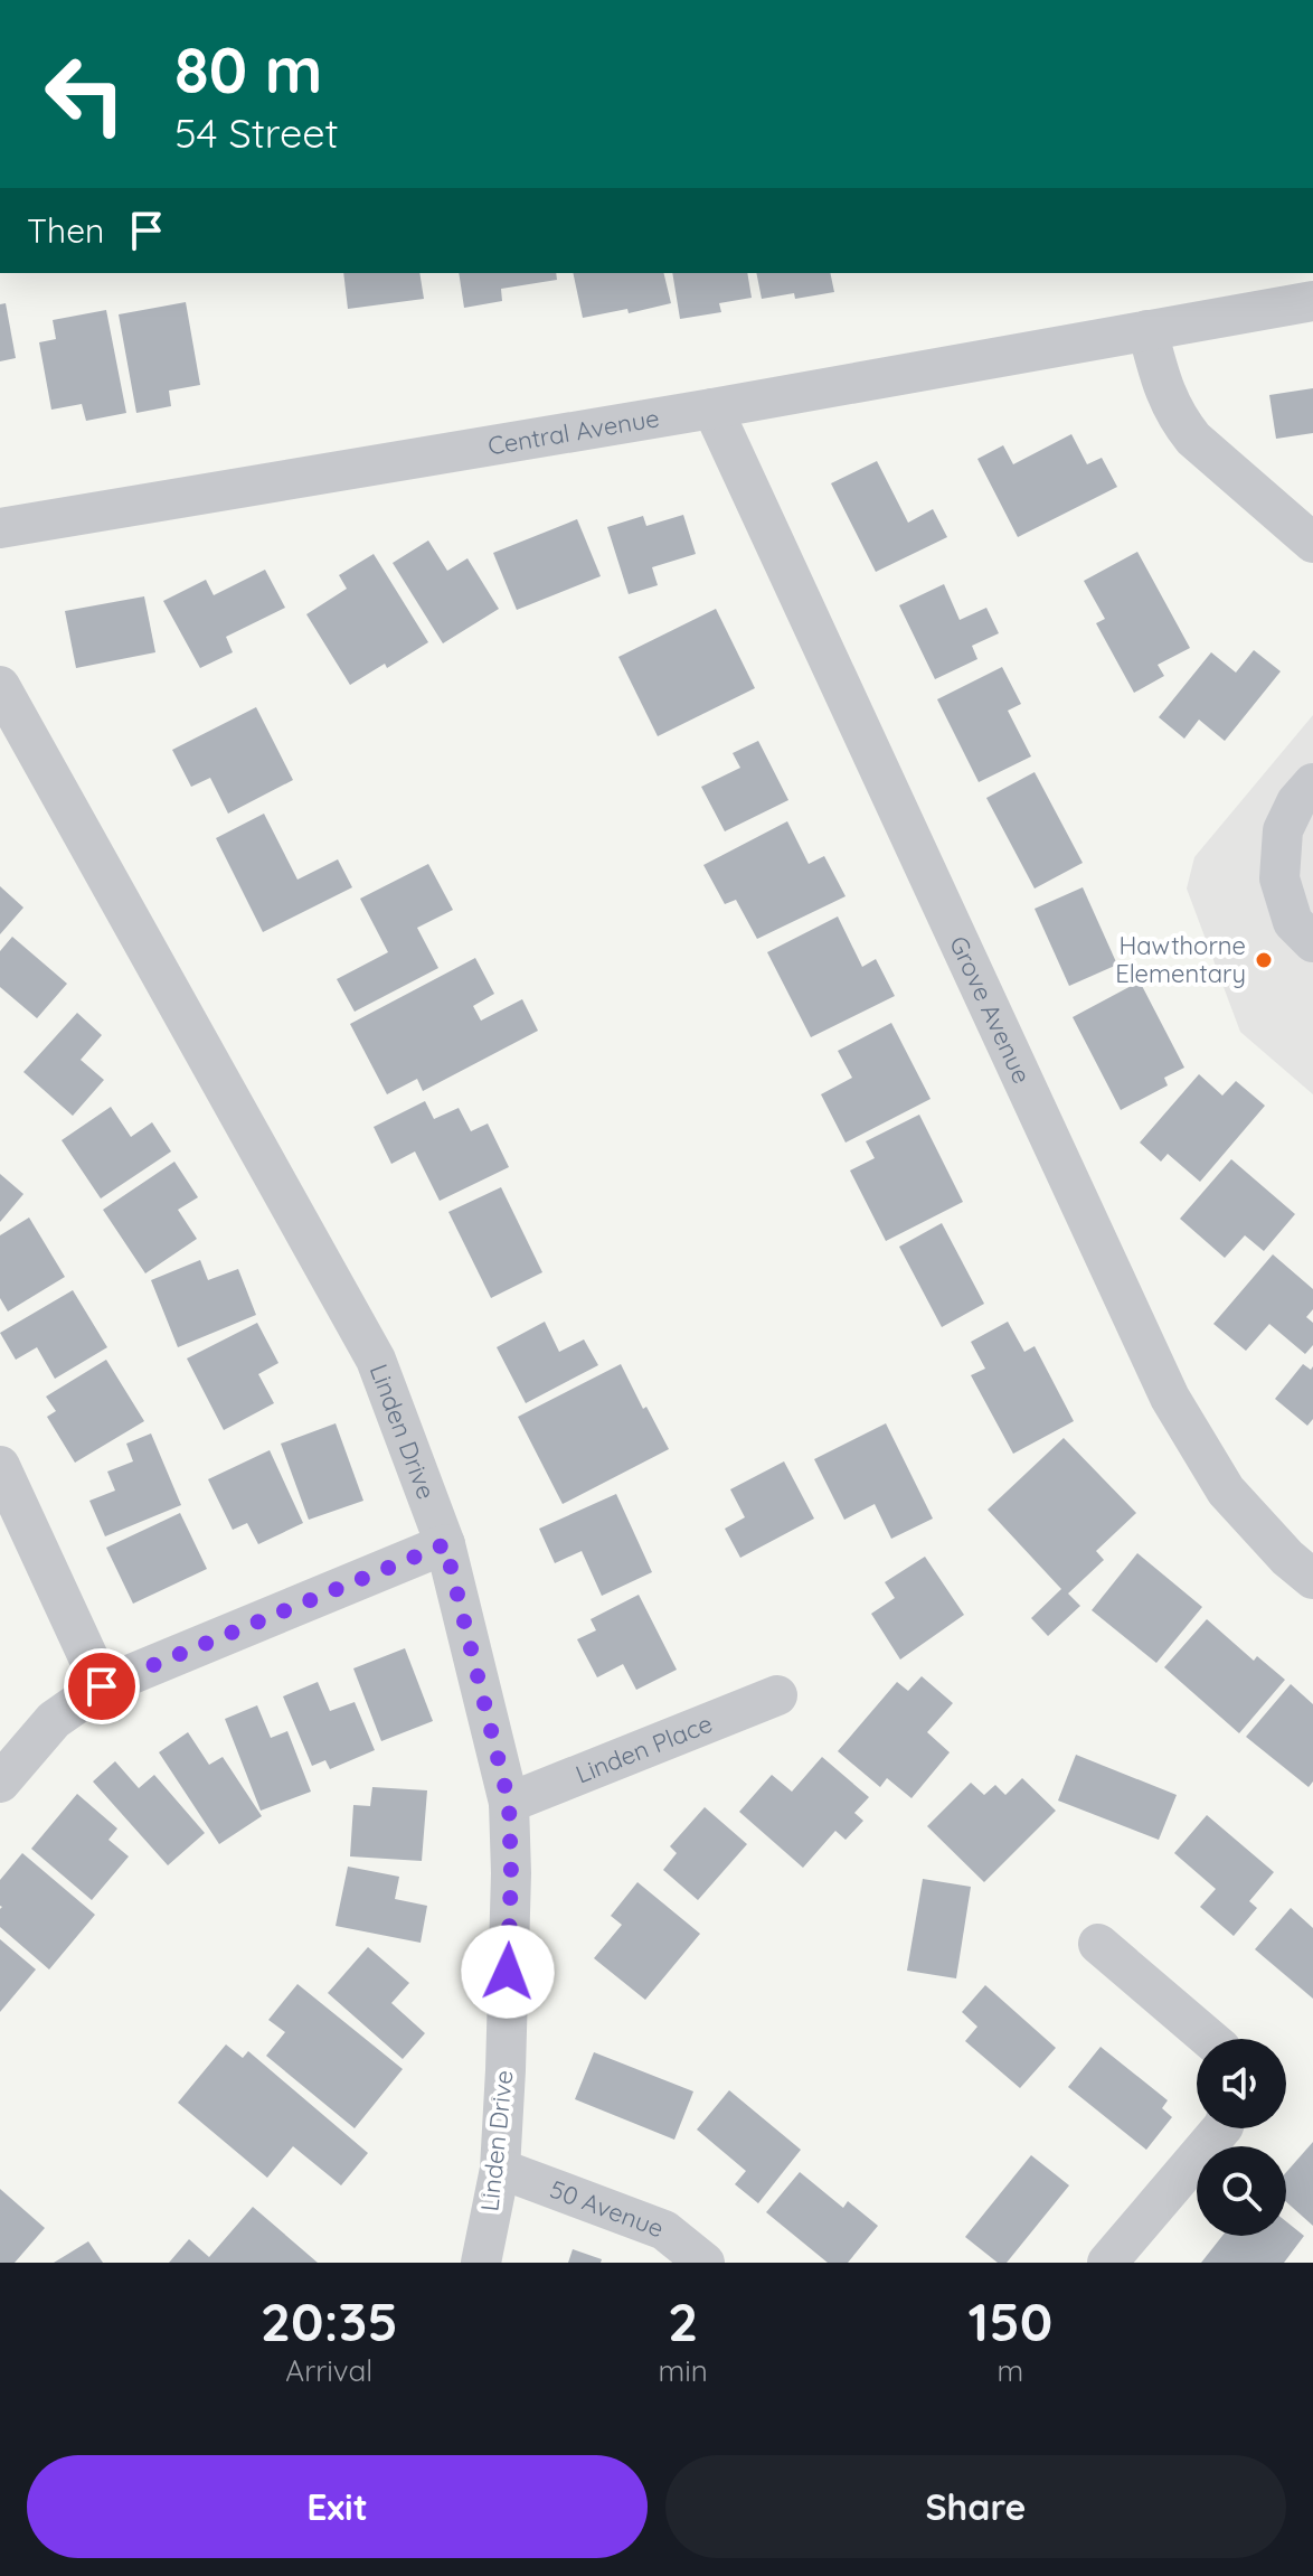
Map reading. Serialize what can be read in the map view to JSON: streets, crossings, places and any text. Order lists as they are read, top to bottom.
{
  "streets": {
    "street": [
      "Central Avenue",
      "Grove Avenue",
      "Linden Drive",
      "Linden Place",
      "50 Avenue"
    ]
  },
  "crossings": [
    ["Central Avenue", "Grove Avenue"],
    ["Linden Drive", "Linden Place"],
    ["Linden Drive", "50 Avenue"]
  ],
  "places": ["Hawthorne Elementary"],
  "page": {
    "turn": ["80 m", "54 Street"],
    "then": "Then",
    "eta": [
      "20:35",
      "Arrival",
      "2",
      "min",
      "150",
      "m"
    ],
    "buttons": ["Exit", "Share"]
  }
}
